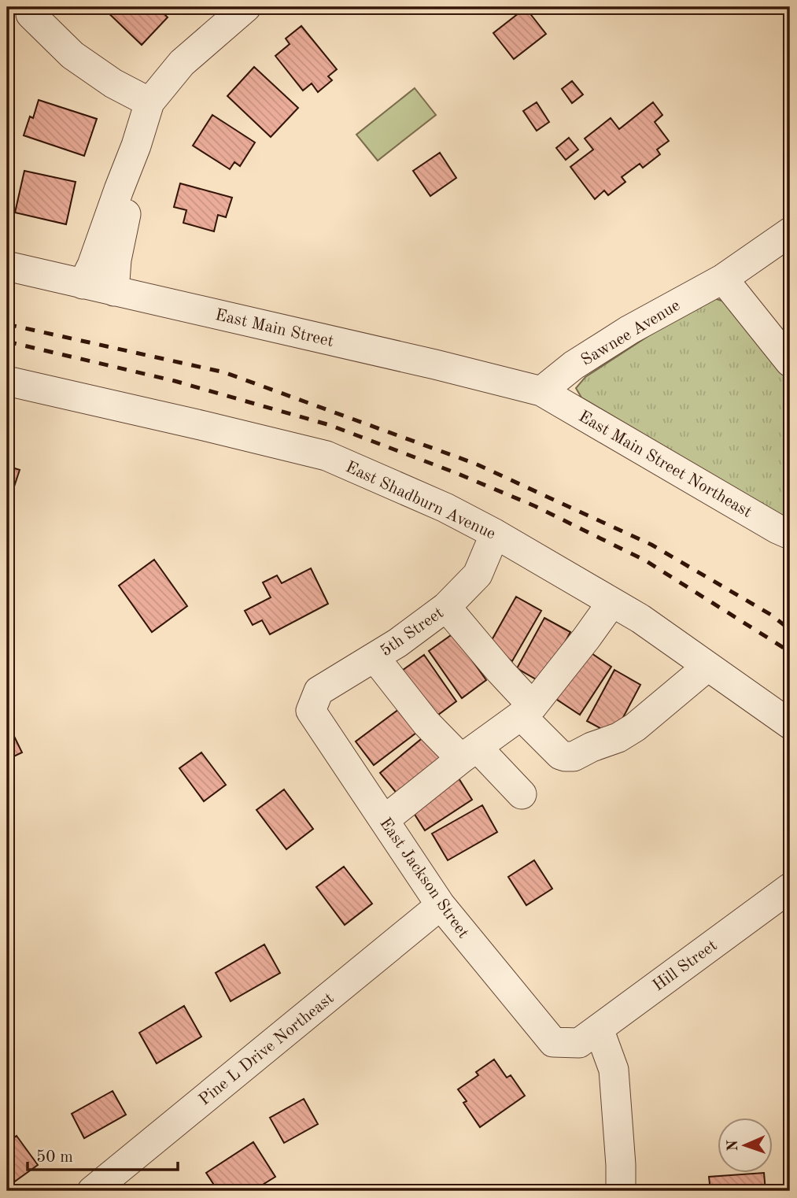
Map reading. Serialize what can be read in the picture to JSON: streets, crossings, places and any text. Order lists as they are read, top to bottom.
{
  "streets": {
    "street": [
      "East Main Street",
      "Sawnee Avenue",
      "East Main Street Northeast",
      "East Shadburn Avenue",
      "5th Street",
      "East Jackson Street",
      "Hill Street",
      "Pine L Drive Northeast"
    ]
  },
  "crossings": [
    ["East Main Street", "Sawnee Avenue"],
    ["East Main Street", "East Main Street Northeast"],
    ["Sawnee Avenue", "East Main Street Northeast"],
    ["East Shadburn Avenue", "5th Street"],
    ["5th Street", "East Jackson Street"],
    ["East Jackson Street", "Hill Street"],
    ["East Jackson Street", "Pine L Drive Northeast"]
  ],
  "scale_bar": "50 m",
  "north": "left"
}
